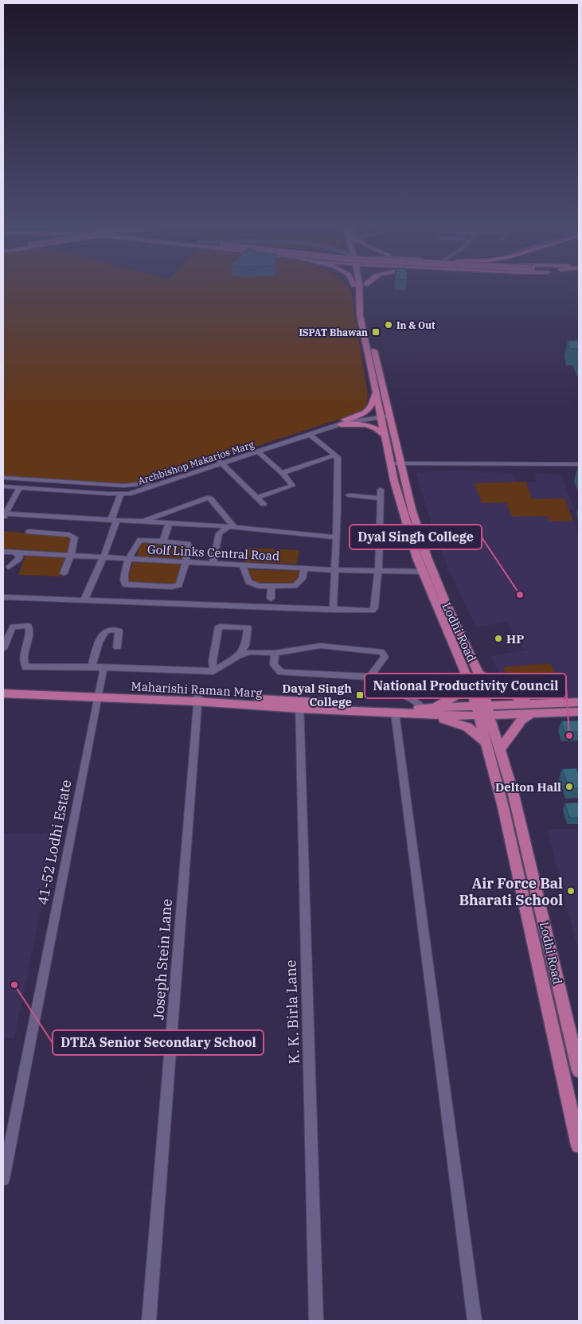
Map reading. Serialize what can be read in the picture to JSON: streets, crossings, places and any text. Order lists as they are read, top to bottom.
{
  "streets": {
    "main road": ["Lodhi Road", "Maharishi Raman Marg"],
    "street": [
      "Archbishop Makarios Marg",
      "Golf Links Central Road",
      "41-52 Lodhi Estate",
      "Joseph Stein Lane",
      "K. K. Birla Lane"
    ]
  },
  "crossings": [
    ["Archbishop Makarios Marg", "Lodhi Road"],
    ["Golf Links Central Road", "Lodhi Road"],
    ["Lodhi Road", "Maharishi Raman Marg"],
    ["Maharishi Raman Marg", "41-52 Lodhi Estate"],
    ["Maharishi Raman Marg", "Joseph Stein Lane"],
    ["Maharishi Raman Marg", "K. K. Birla Lane"]
  ],
  "places": {
    "other": [
      "In & Out",
      "Dyal Singh College",
      "HP",
      "National Productivity Council",
      "Delton Hall",
      "Air Force Bal Bharati School",
      "DTEA Senior Secondary School"
    ],
    "transit": ["ISPAT Bhawan", "Dayal Singh College"]
  }
}
